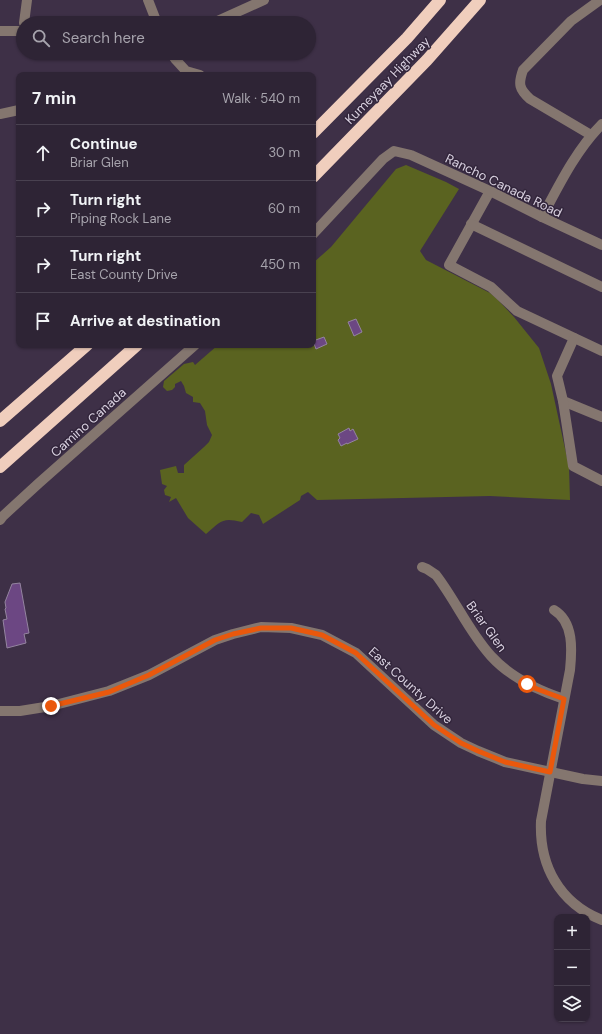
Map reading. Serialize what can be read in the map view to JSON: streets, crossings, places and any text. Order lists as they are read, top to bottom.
{
  "streets": {
    "highway": ["Kumeyaay Highway"],
    "street": [
      "Rancho Canada Road",
      "Camino Canada",
      "Briar Glen",
      "East County Drive"
    ]
  },
  "page": {
    "search": "Search here",
    "heading": ["7 min", "Walk · 540 m"],
    "list": [
      ["Continue", "Briar Glen", "30 m"],
      ["Turn right", "Piping Rock Lane", "60 m"],
      ["Turn right", "East County Drive", "450 m"],
      "Arrive at destination"
    ],
    "map_buttons": ["+", "−"]
  }
}
